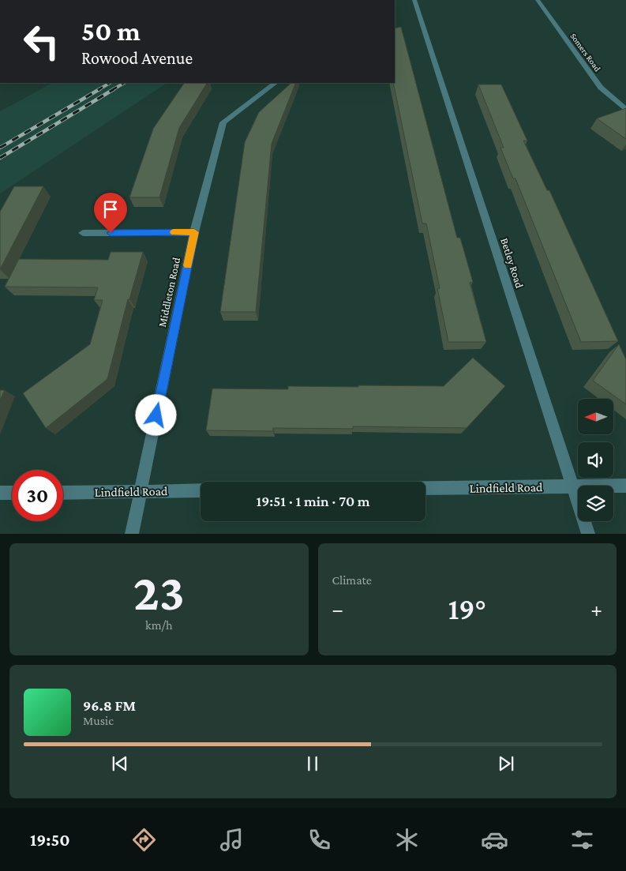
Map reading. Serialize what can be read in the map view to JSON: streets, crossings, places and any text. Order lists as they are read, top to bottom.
{
  "streets": {
    "street": [
      "Somers Road",
      "Betley Road",
      "Middleton Road",
      "Lindfield Road"
    ]
  },
  "crossings": [
    ["Betley Road", "Lindfield Road"],
    ["Middleton Road", "Lindfield Road"]
  ],
  "north": "left",
  "page": {
    "turn": ["50 m", "Rowood Avenue"],
    "limit": "30",
    "trip": "19:51 · 1 min · 70 m",
    "tile": [
      ["23", "km/h"],
      "Climate"
    ],
    "heat": ["−", "19°", "+"],
    "song": ["96.8 FM", "Music"],
    "tabs": "19:50"
  }
}
